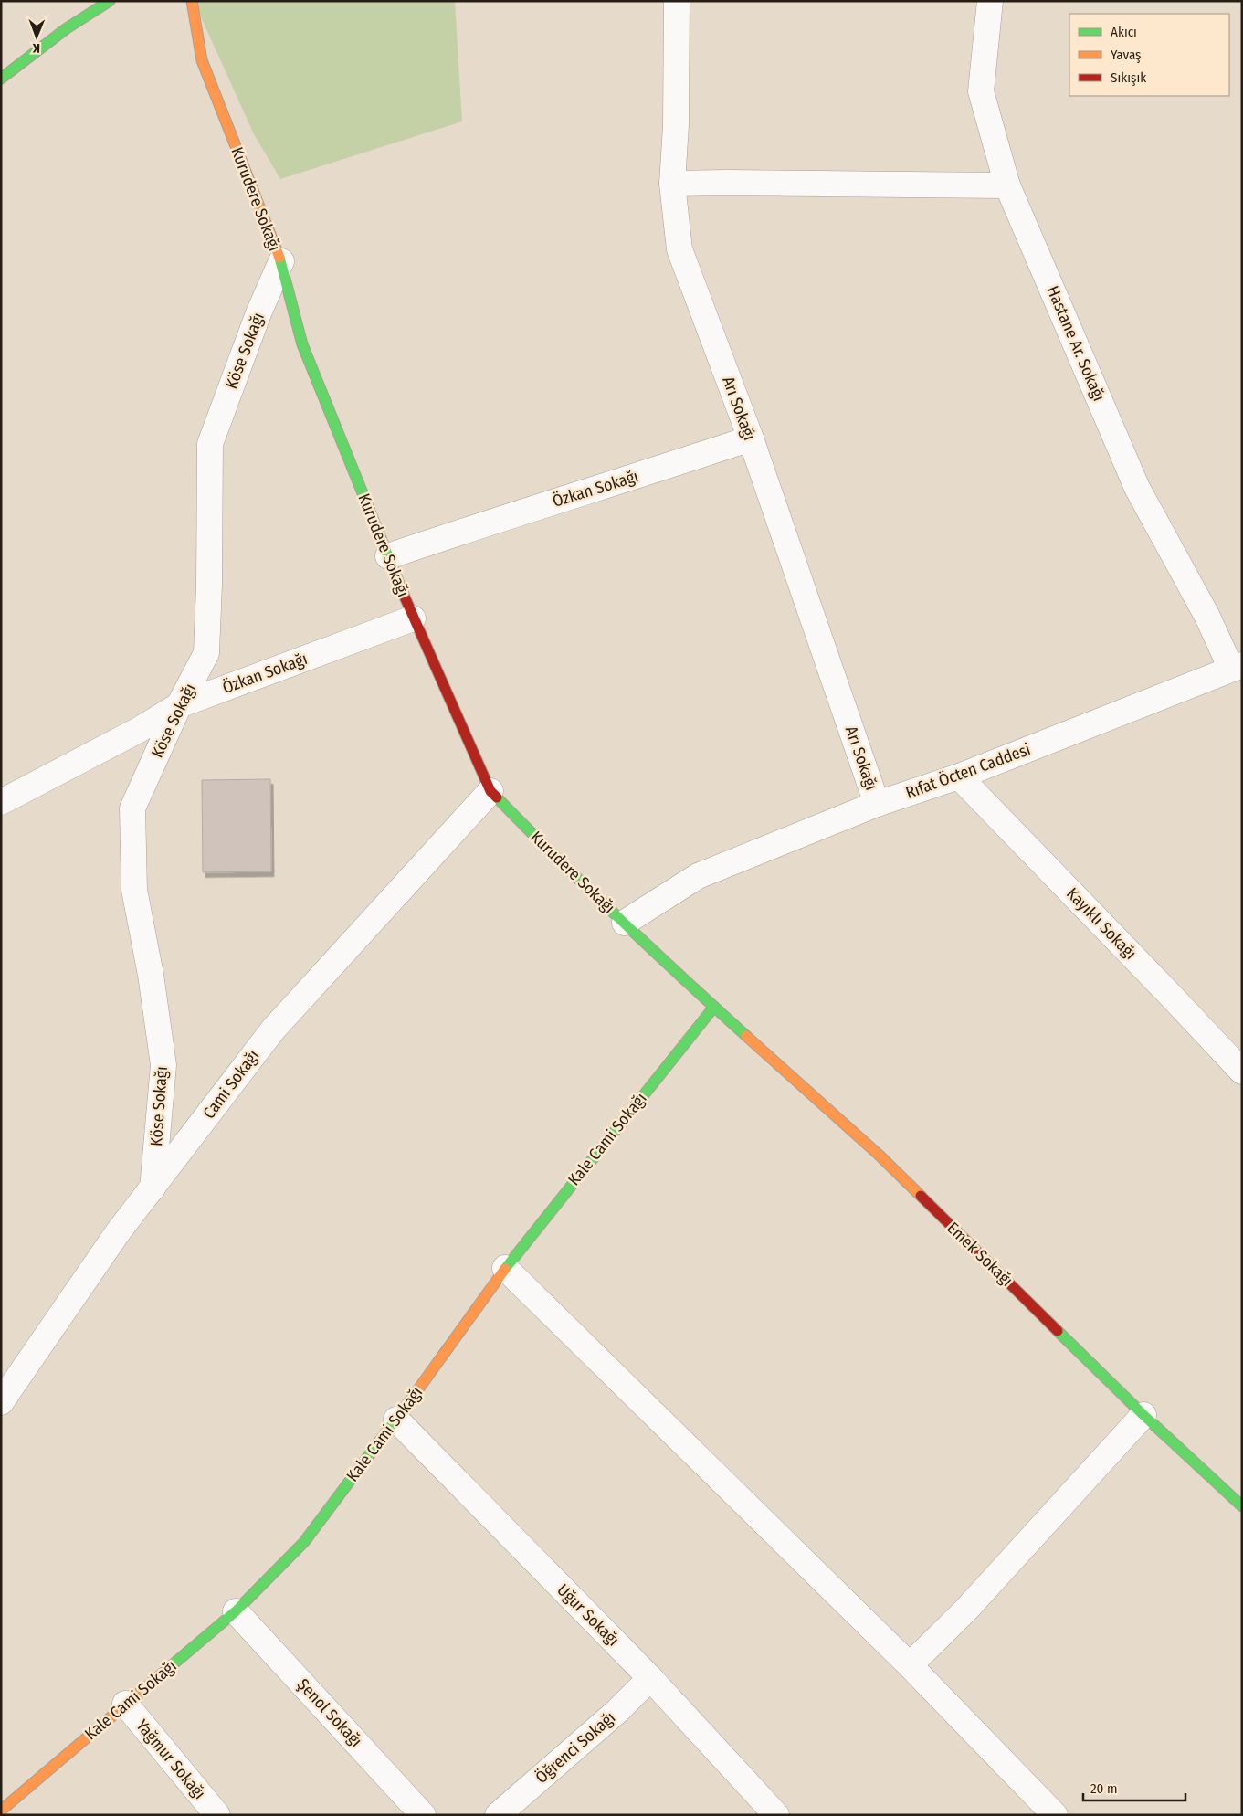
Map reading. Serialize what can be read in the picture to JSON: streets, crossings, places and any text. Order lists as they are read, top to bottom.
{
  "streets": {
    "street": [
      "Kurudere Sokağı",
      "Hastane Ar. Sokağı",
      "Köse Sokağı",
      "Arı Sokağı",
      "Özkan Sokağı",
      "Rıfat Öcten Caddesi",
      "Kayıklı Sokağı",
      "Cami Sokağı",
      "Kale Cami Sokağı",
      "Emek Sokağı",
      "Uğur Sokağı",
      "Şenol Sokağı",
      "Öğrenci Sokağı",
      "Yağmur Sokağı"
    ]
  },
  "crossings": [
    ["Kurudere Sokağı", "Köse Sokağı"],
    ["Kurudere Sokağı", "Özkan Sokağı"],
    ["Kurudere Sokağı", "Rıfat Öcten Caddesi"],
    ["Kurudere Sokağı", "Cami Sokağı"],
    ["Kurudere Sokağı", "Kale Cami Sokağı"],
    ["Kurudere Sokağı", "Emek Sokağı"],
    ["Hastane Ar. Sokağı", "Rıfat Öcten Caddesi"],
    ["Köse Sokağı", "Özkan Sokağı"],
    ["Köse Sokağı", "Cami Sokağı"],
    ["Arı Sokağı", "Özkan Sokağı"],
    ["Arı Sokağı", "Rıfat Öcten Caddesi"],
    ["Rıfat Öcten Caddesi", "Kayıklı Sokağı"],
    ["Kale Cami Sokağı", "Emek Sokağı"],
    ["Kale Cami Sokağı", "Uğur Sokağı"],
    ["Kale Cami Sokağı", "Şenol Sokağı"],
    ["Kale Cami Sokağı", "Yağmur Sokağı"],
    ["Uğur Sokağı", "Öğrenci Sokağı"]
  ],
  "legend": ["Akıcı", "Yavaş", "Sıkışık"],
  "scale_bar": "20 m",
  "north": "bottom"
}
